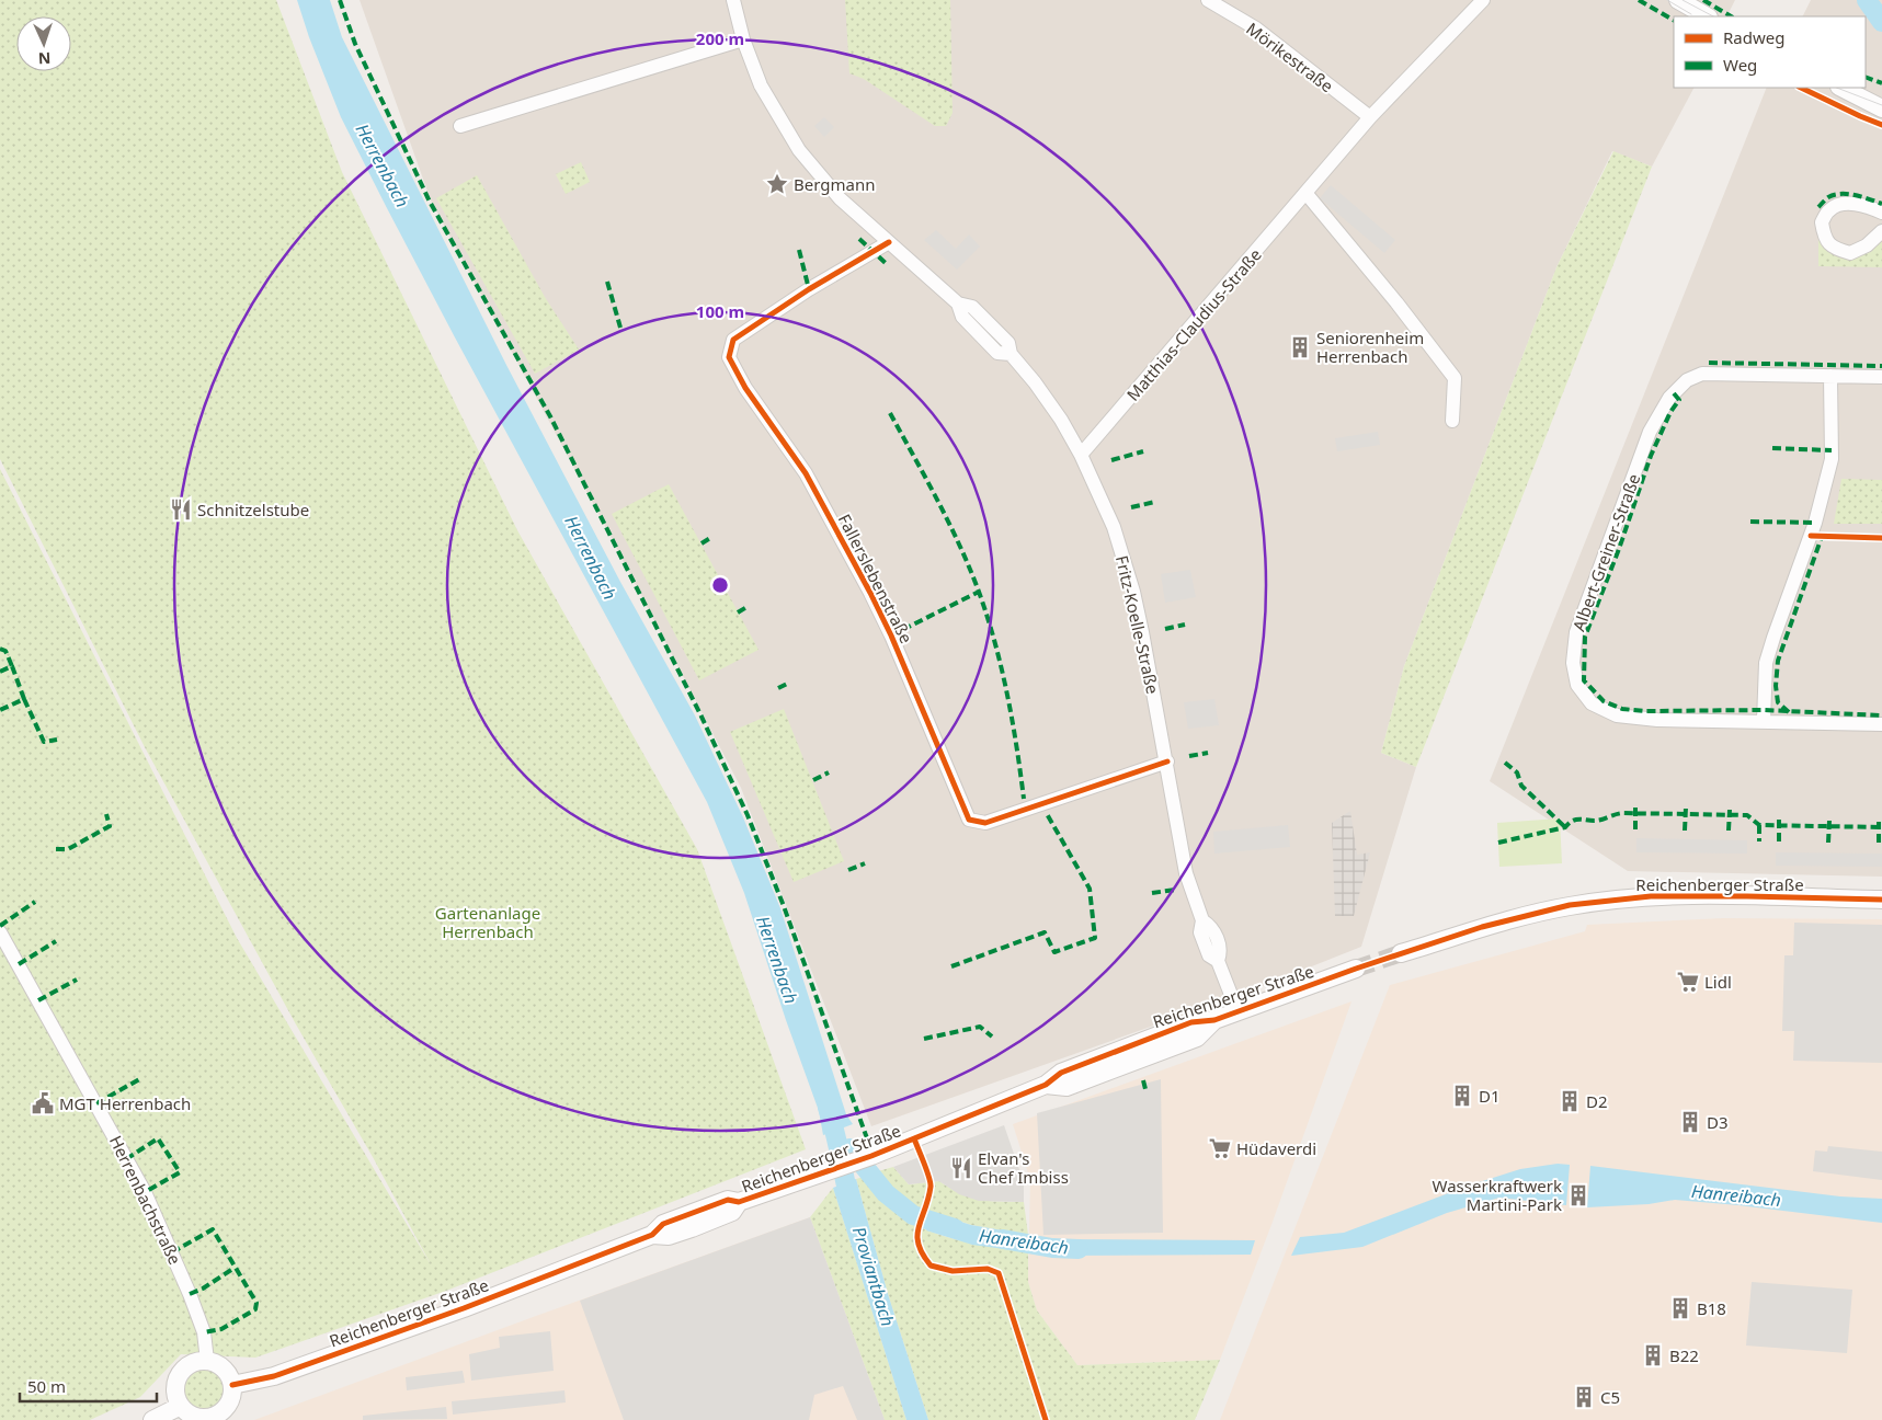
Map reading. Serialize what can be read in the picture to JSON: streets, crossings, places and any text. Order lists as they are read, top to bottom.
{
  "streets": {
    "street": [
      "Mörikestraße",
      "Matthias-Claudius-Straße",
      "Albert-Greiner-Straße",
      "Fallerslebenstraße",
      "Fritz-Koelle-Straße",
      "Reichenberger Straße",
      "Herrenbachstraße"
    ]
  },
  "crossings": [
    ["Mörikestraße", "Matthias-Claudius-Straße"],
    ["Matthias-Claudius-Straße", "Fritz-Koelle-Straße"],
    ["Fallerslebenstraße", "Fritz-Koelle-Straße"],
    ["Fritz-Koelle-Straße", "Reichenberger Straße"],
    ["Reichenberger Straße", "Herrenbachstraße"]
  ],
  "water": ["Herrenbach", "Hanreibach", "Proviantbach"],
  "parks": ["Gartenanlage Herrenbach"],
  "places": {
    "place": ["Bergmann"],
    "building": [
      "Seniorenheim Herrenbach",
      "D1",
      "D2",
      "D3",
      "Wasserkraftwerk Martini-Park",
      "B18",
      "B22",
      "C5"
    ],
    "restaurant": ["Schnitzelstube", "Elvan's Chef Imbiss"],
    "supermarket": ["Lidl", "Hüdaverdi"],
    "public building": ["MGT Herrenbach"]
  },
  "legend": ["Radweg", "Weg"],
  "scale_bar": "50 m",
  "north": "bottom",
  "rings": ["200 m", "100 m"]
}
